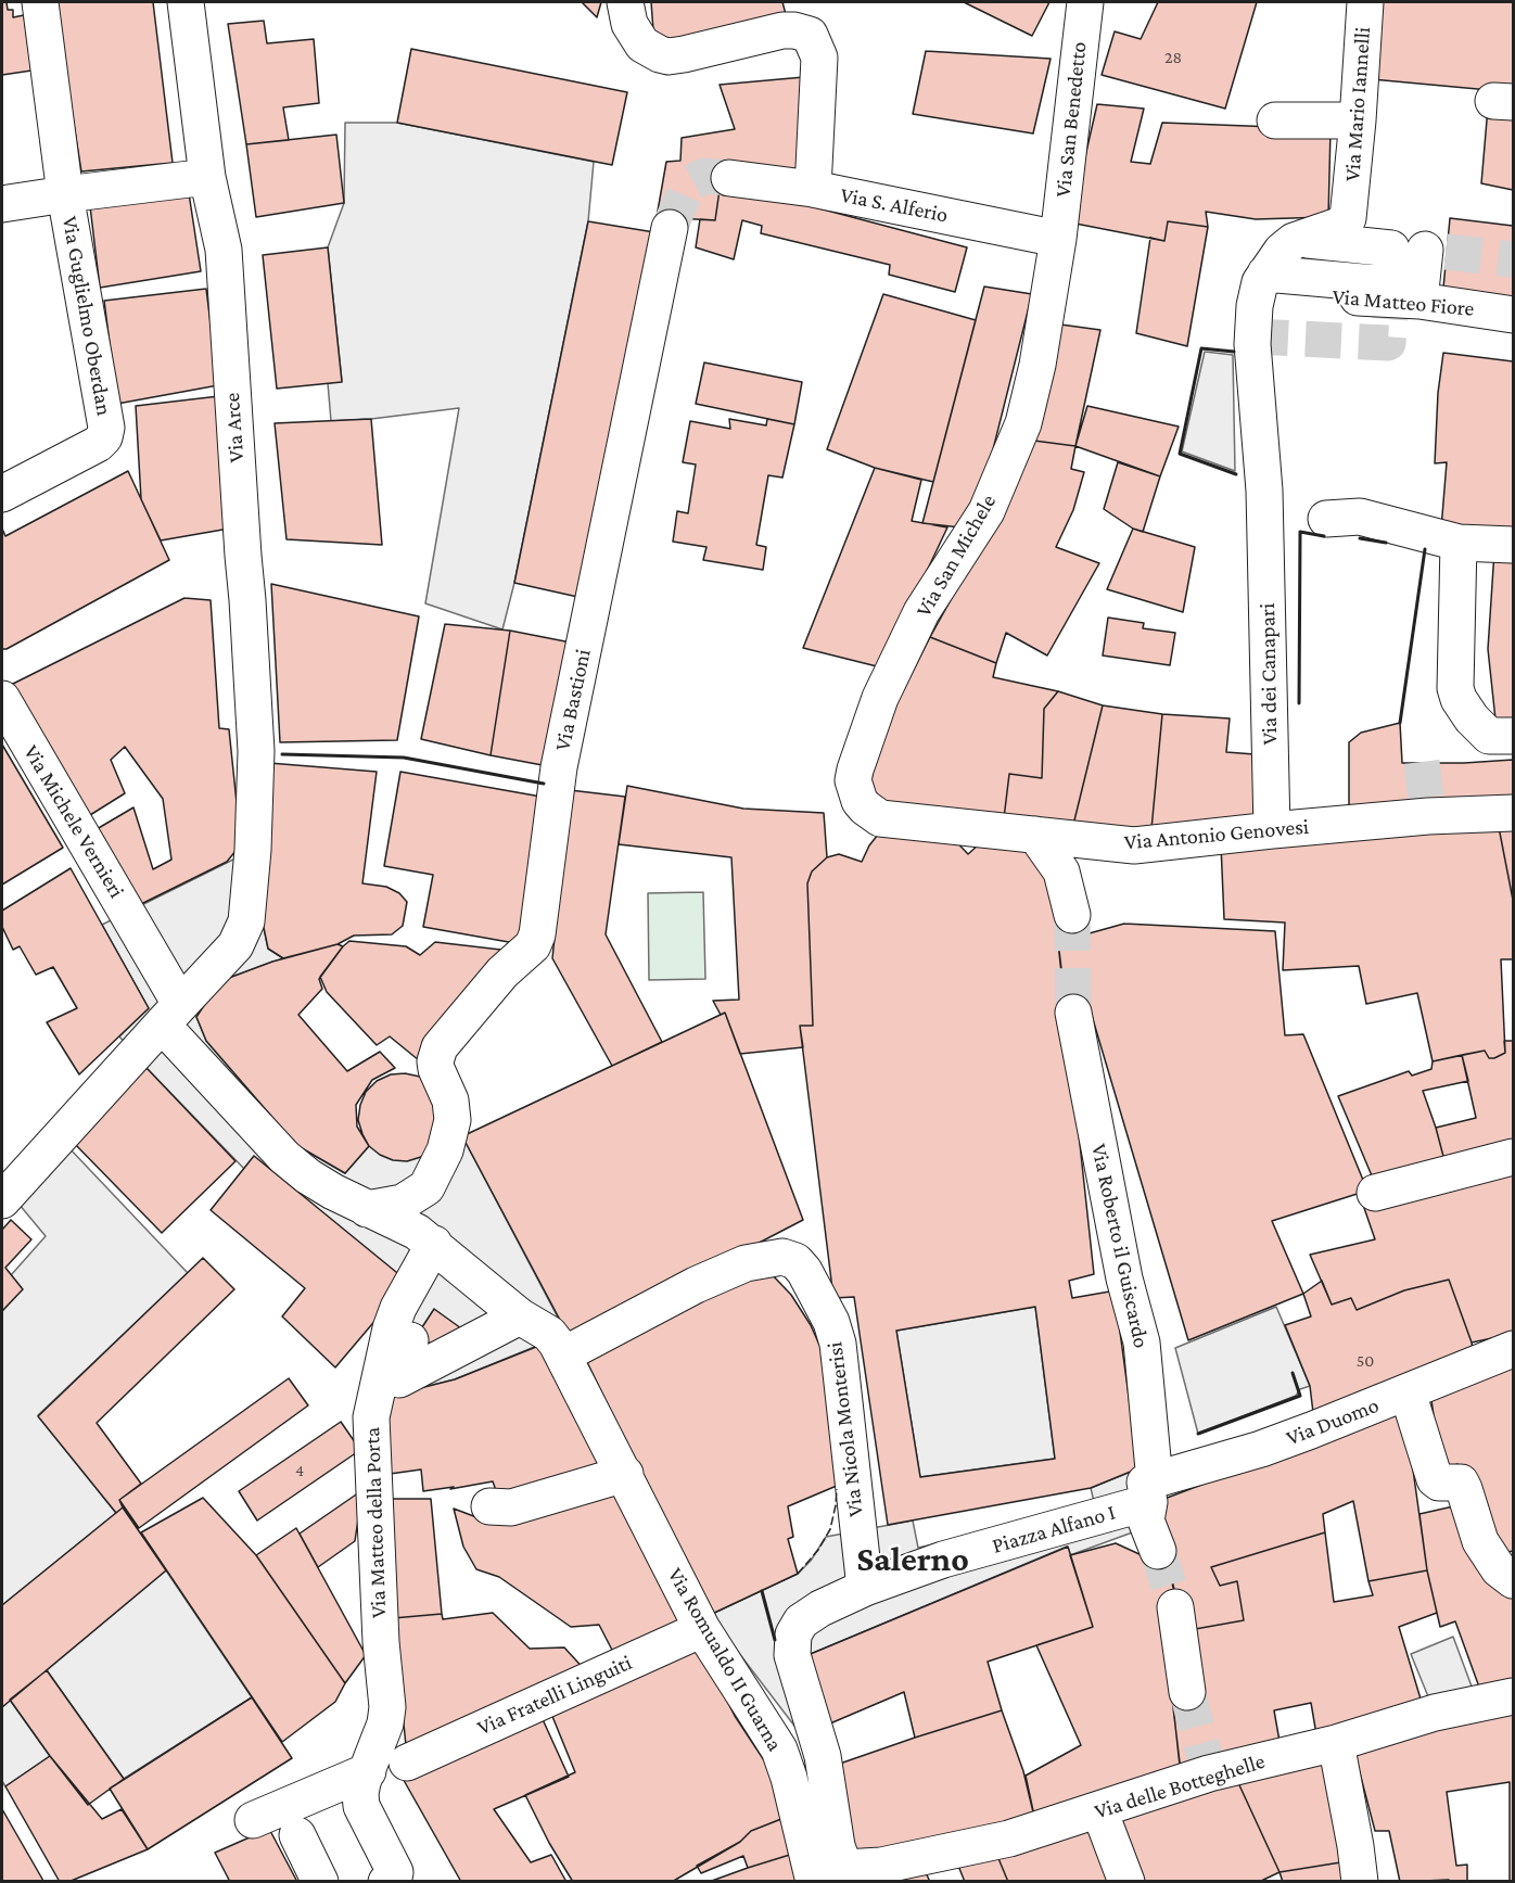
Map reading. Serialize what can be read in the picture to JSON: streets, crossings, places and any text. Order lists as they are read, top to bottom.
{
  "streets": {
    "street": [
      "Via Mario Iannelli",
      "Via San Benedetto",
      "Via S. Alferio",
      "Via Matteo Fiore",
      "Via Guglielmo Oberdan",
      "Via Arce",
      "Via San Michele",
      "Via dei Canapari",
      "Via Bastioni",
      "Via Michele Vernieri",
      "Via Antonio Genovesi",
      "Via Roberto il Guiscardo",
      "Via Duomo",
      "Via Nicola Monterisi",
      "Via Matteo della Porta",
      "Piazza Alfano I",
      "Via Romualdo II Guarna",
      "Via Fratelli Linguiti",
      "Via delle Botteghelle"
    ]
  },
  "crossings": [
    ["Via San Benedetto", "Via S. Alferio"],
    ["Via San Benedetto", "Via San Michele"],
    ["Via S. Alferio", "Via San Michele"],
    ["Via Matteo Fiore", "Via dei Canapari"],
    ["Via Guglielmo Oberdan", "Via Arce"],
    ["Via Arce", "Via Michele Vernieri"],
    ["Via San Michele", "Via Antonio Genovesi"],
    ["Via dei Canapari", "Via Antonio Genovesi"],
    ["Via Michele Vernieri", "Via Nicola Monterisi"],
    ["Via Michele Vernieri", "Via Matteo della Porta"],
    ["Via Michele Vernieri", "Via Romualdo II Guarna"],
    ["Via Roberto il Guiscardo", "Via Duomo"],
    ["Via Roberto il Guiscardo", "Piazza Alfano I"],
    ["Via Duomo", "Piazza Alfano I"],
    ["Via Nicola Monterisi", "Via Matteo della Porta"],
    ["Via Nicola Monterisi", "Piazza Alfano I"],
    ["Via Nicola Monterisi", "Via Romualdo II Guarna"],
    ["Piazza Alfano I", "Via Romualdo II Guarna"],
    ["Via Romualdo II Guarna", "Via Fratelli Linguiti"],
    ["Via Romualdo II Guarna", "Via delle Botteghelle"]
  ],
  "districts": ["Salerno"],
  "house_numbers": ["28", "50", "4"]
}
